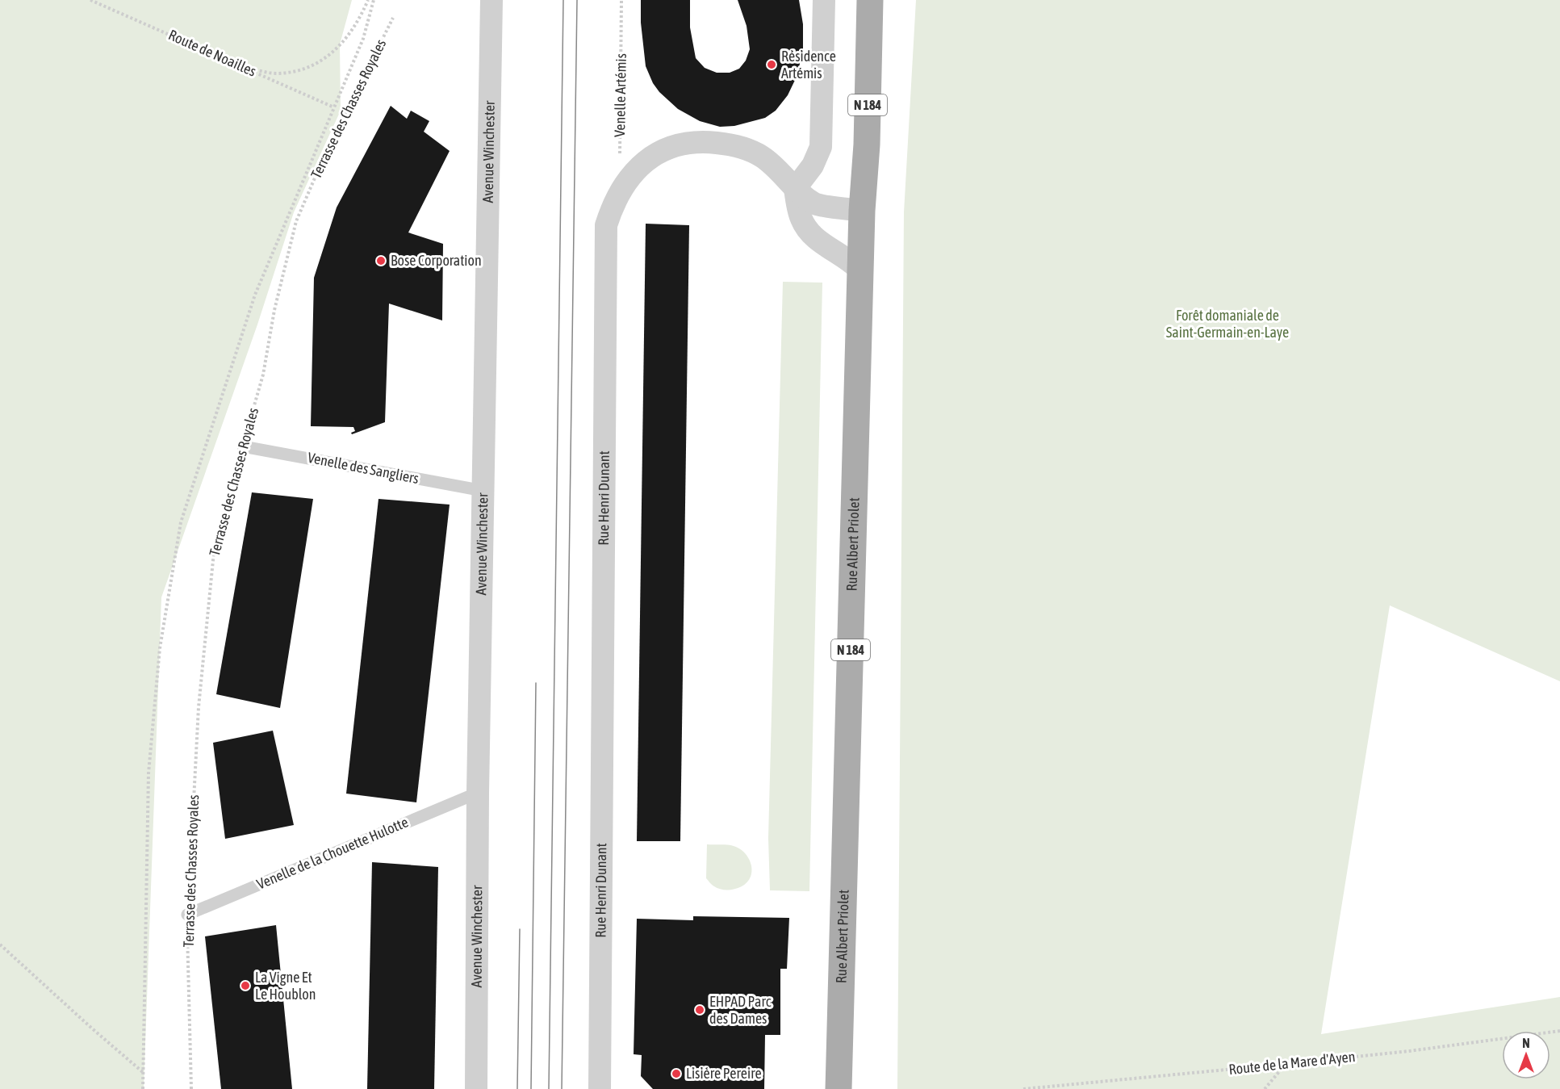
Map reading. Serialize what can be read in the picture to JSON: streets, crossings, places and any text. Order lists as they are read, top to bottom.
{
  "streets": {
    "main road": ["N 184", "Rue Albert Priolet"],
    "street": ["Avenue Winchester", "Rue Henri Dunant"],
    "lane": ["Venelle des Sangliers", "Venelle de la Chouette Hulotte"],
    "path": [
      "Route de Noailles",
      "Venelle Artémis",
      "Terrasse des Chasses Royales",
      "Route de la Mare d'Ayen"
    ]
  },
  "crossings": [
    ["Venelle Artémis", "Rue Henri Dunant"],
    ["Terrasse des Chasses Royales", "Venelle des Sangliers"],
    ["Terrasse des Chasses Royales", "Venelle de la Chouette Hulotte"],
    ["Avenue Winchester", "Venelle des Sangliers"],
    ["Avenue Winchester", "Venelle de la Chouette Hulotte"],
    ["Rue Henri Dunant", "Rue Albert Priolet"]
  ],
  "parks": ["Forêt domaniale de Saint-Germain-en-Laye"],
  "places": [
    "Résidence Artémis",
    "Bose Corporation",
    "La Vigne Et Le Houblon",
    "EHPAD Parc des Dames",
    "Lisière Pereire"
  ],
  "north": "top"
}
